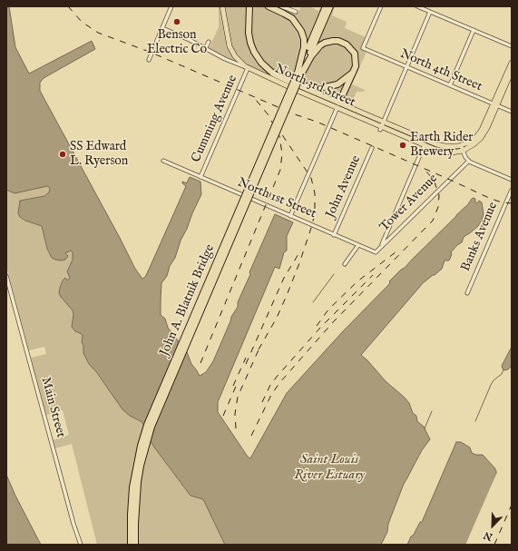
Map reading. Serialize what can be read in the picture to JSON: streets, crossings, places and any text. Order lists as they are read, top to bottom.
{
  "streets": {
    "highway": ["North 3rd Street", "John A. Blatnik Bridge"],
    "street": [
      "North 4th Street",
      "Cumming Avenue",
      "John Avenue",
      "North 1st Street",
      "Tower Avenue",
      "Banks Avenue",
      "Main Street"
    ]
  },
  "crossings": [
    ["North 3rd Street", "Cumming Avenue"],
    ["Cumming Avenue", "North 1st Street"],
    ["John Avenue", "North 1st Street"],
    ["North 1st Street", "Tower Avenue"]
  ],
  "water": ["Saint Louis River Estuary"],
  "places": ["Benson Electric Co", "Earth Rider Brewery", "SS Edward L. Ryerson"],
  "north": "bottom left"
}
